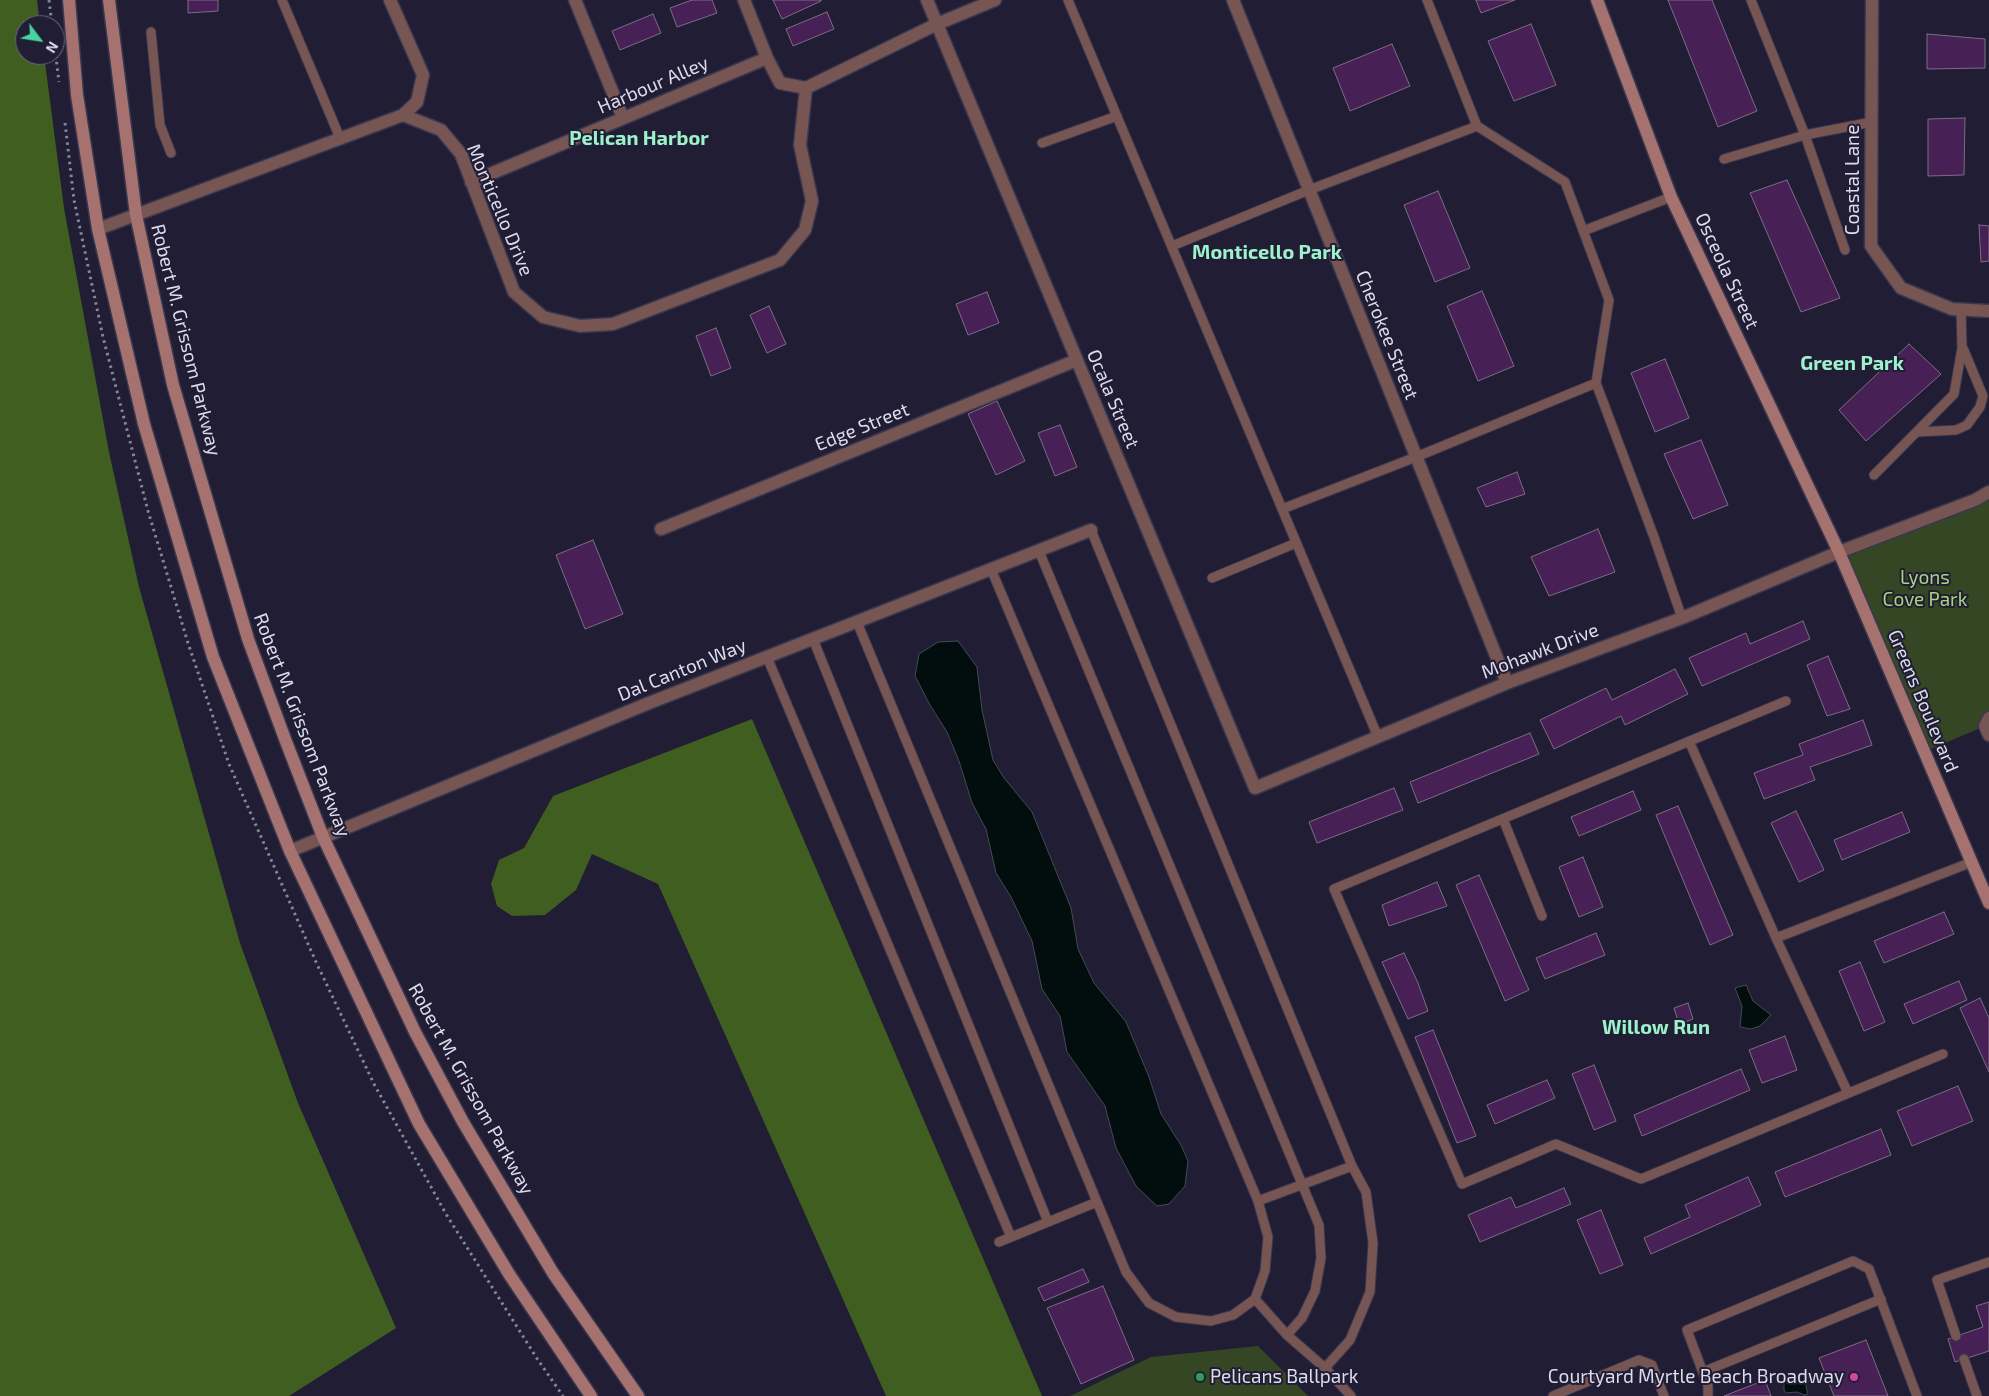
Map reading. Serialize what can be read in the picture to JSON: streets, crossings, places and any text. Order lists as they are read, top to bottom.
{
  "streets": {
    "main road": ["Osceola Street", "Robert M. Grissom Parkway", "Greens Boulevard"],
    "street": [
      "Harbour Alley",
      "Coastal Lane",
      "Monticello Drive",
      "Cherokee Street",
      "Ocala Street",
      "Edge Street",
      "Mohawk Drive",
      "Dal Canton Way"
    ]
  },
  "crossings": [
    ["Harbour Alley", "Monticello Drive"],
    ["Osceola Street", "Mohawk Drive"],
    ["Osceola Street", "Greens Boulevard"],
    ["Cherokee Street", "Mohawk Drive"],
    ["Robert M. Grissom Parkway", "Dal Canton Way"],
    ["Ocala Street", "Edge Street"],
    ["Ocala Street", "Mohawk Drive"],
    ["Mohawk Drive", "Greens Boulevard"]
  ],
  "districts": [
    "Pelican Harbor",
    "Monticello Park",
    "Green Park",
    "Willow Run"
  ],
  "parks": ["Lyons Cove Park"],
  "places": ["Pelicans Ballpark", "Courtyard Myrtle Beach Broadway"],
  "north": "bottom right"
}
